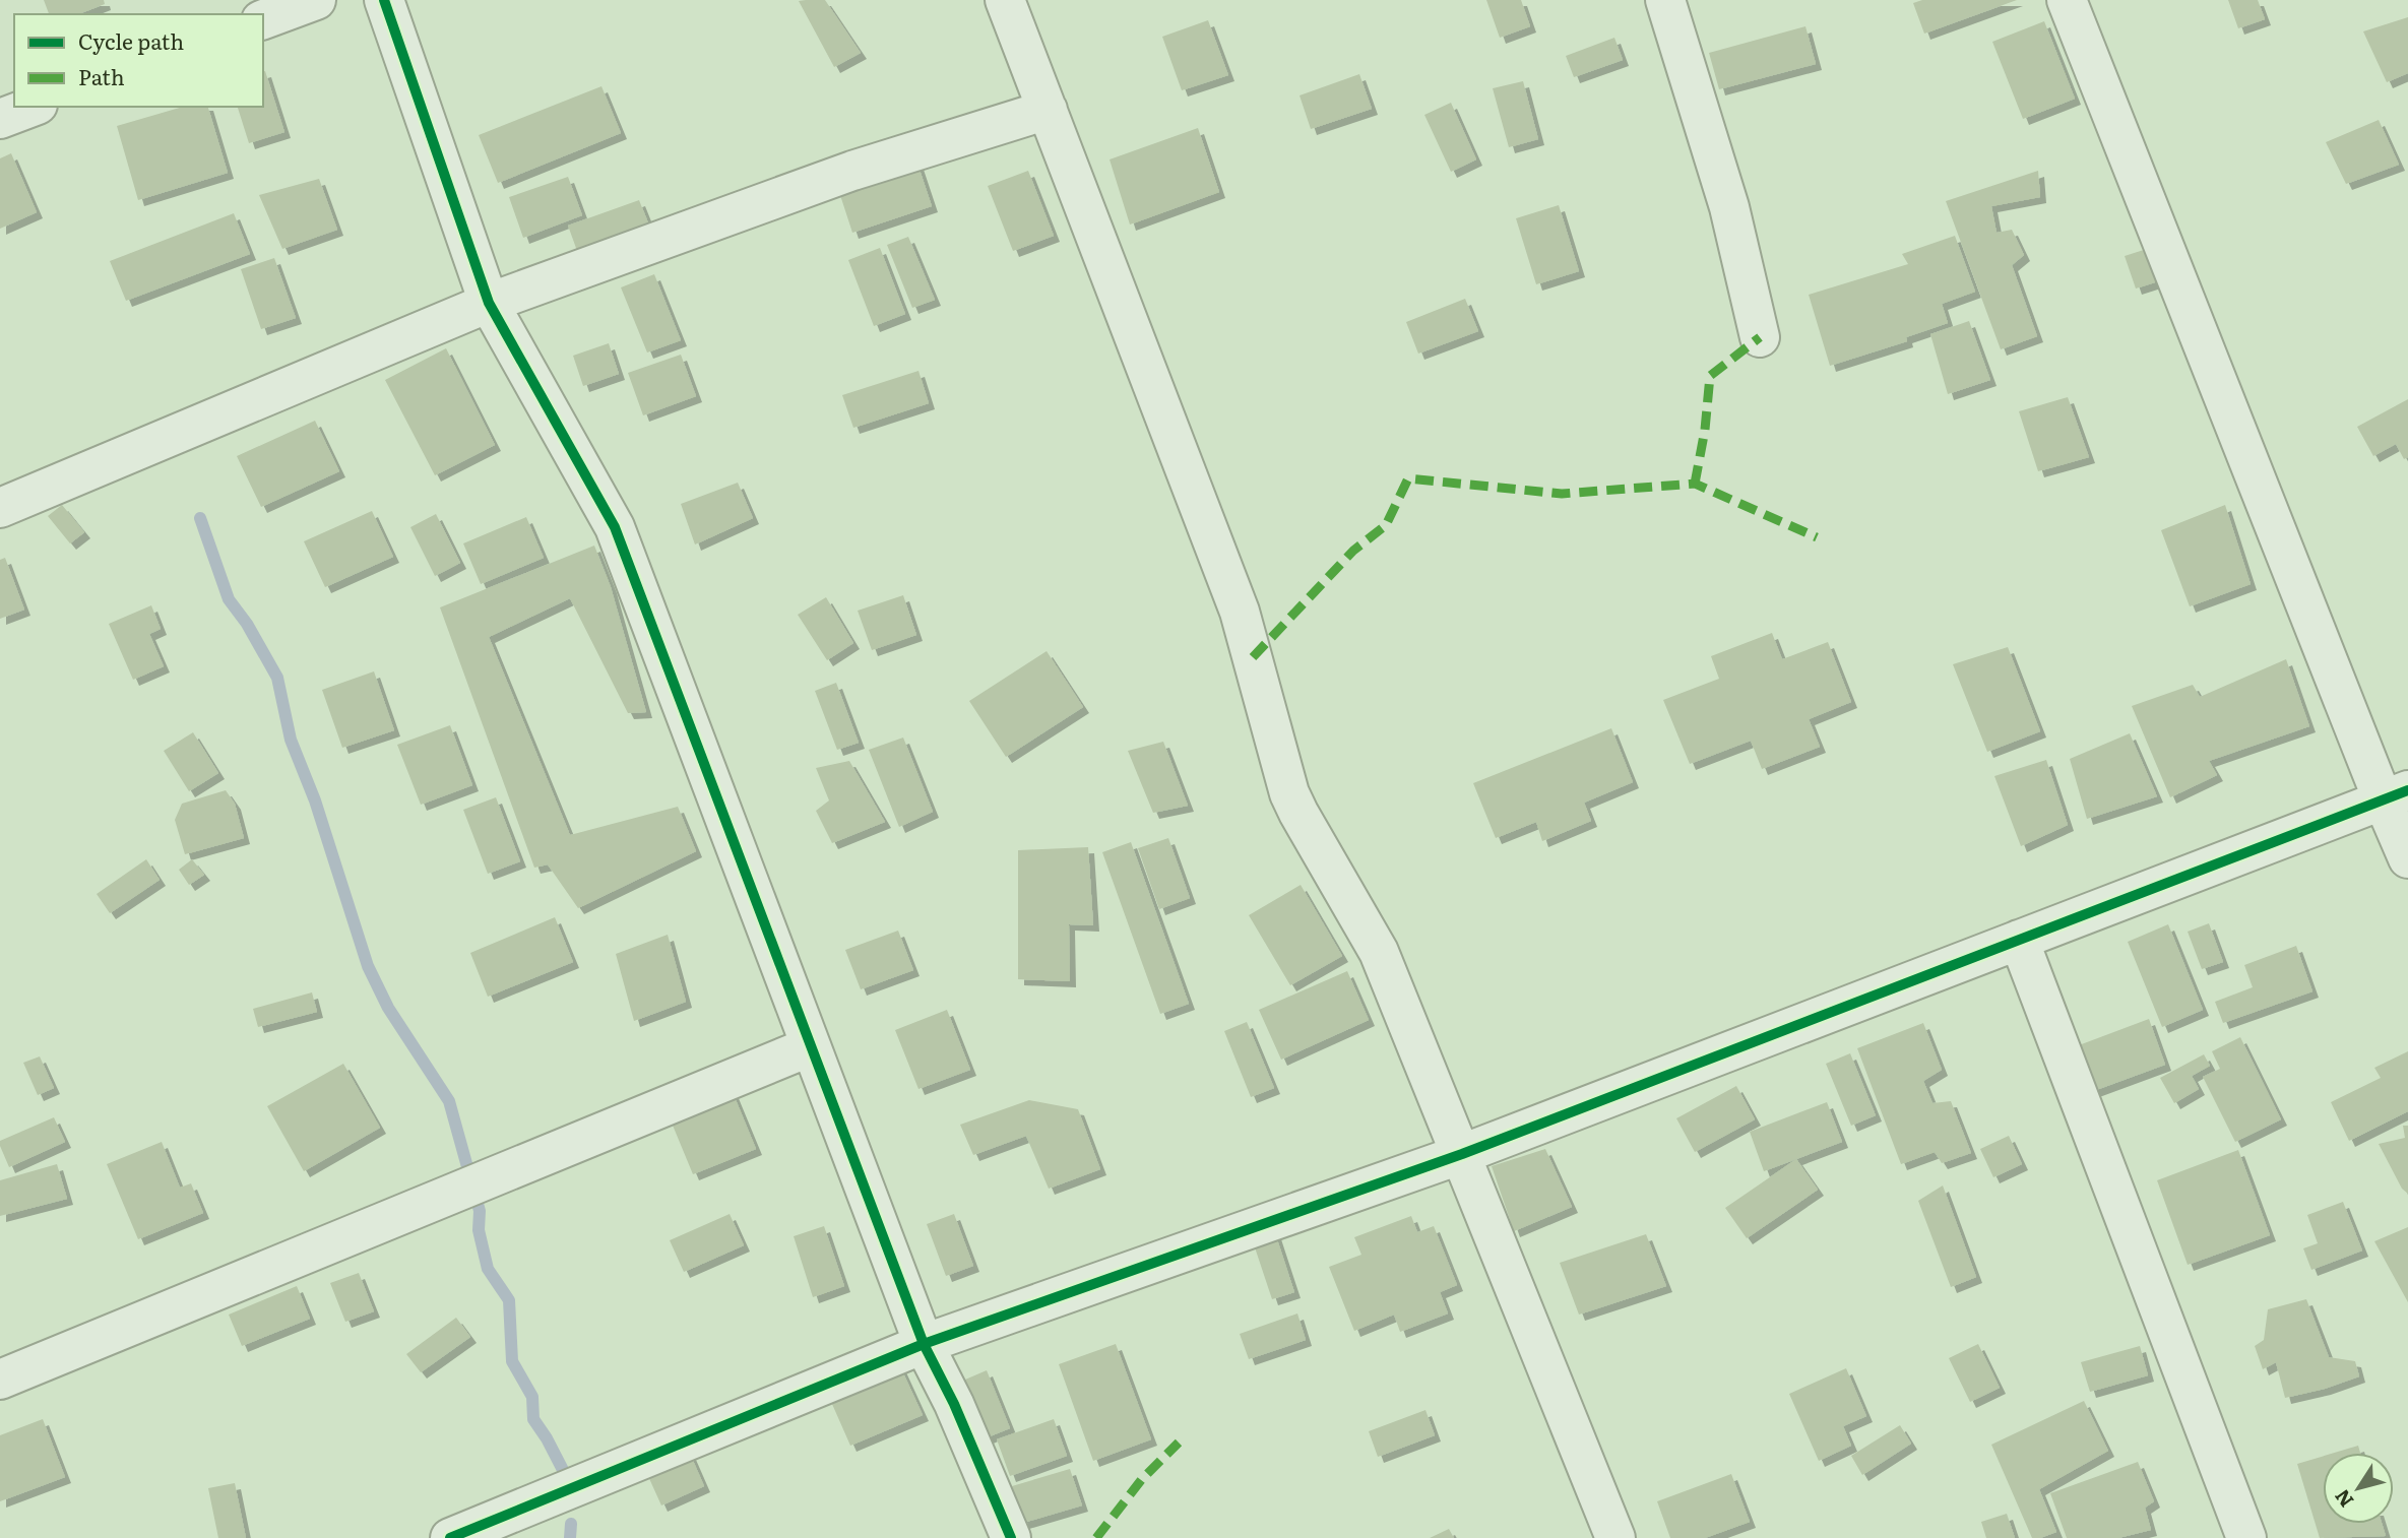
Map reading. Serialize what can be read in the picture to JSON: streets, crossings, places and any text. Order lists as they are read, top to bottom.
{
  "legend": ["Cycle path", "Path"],
  "north": "bottom left"
}
